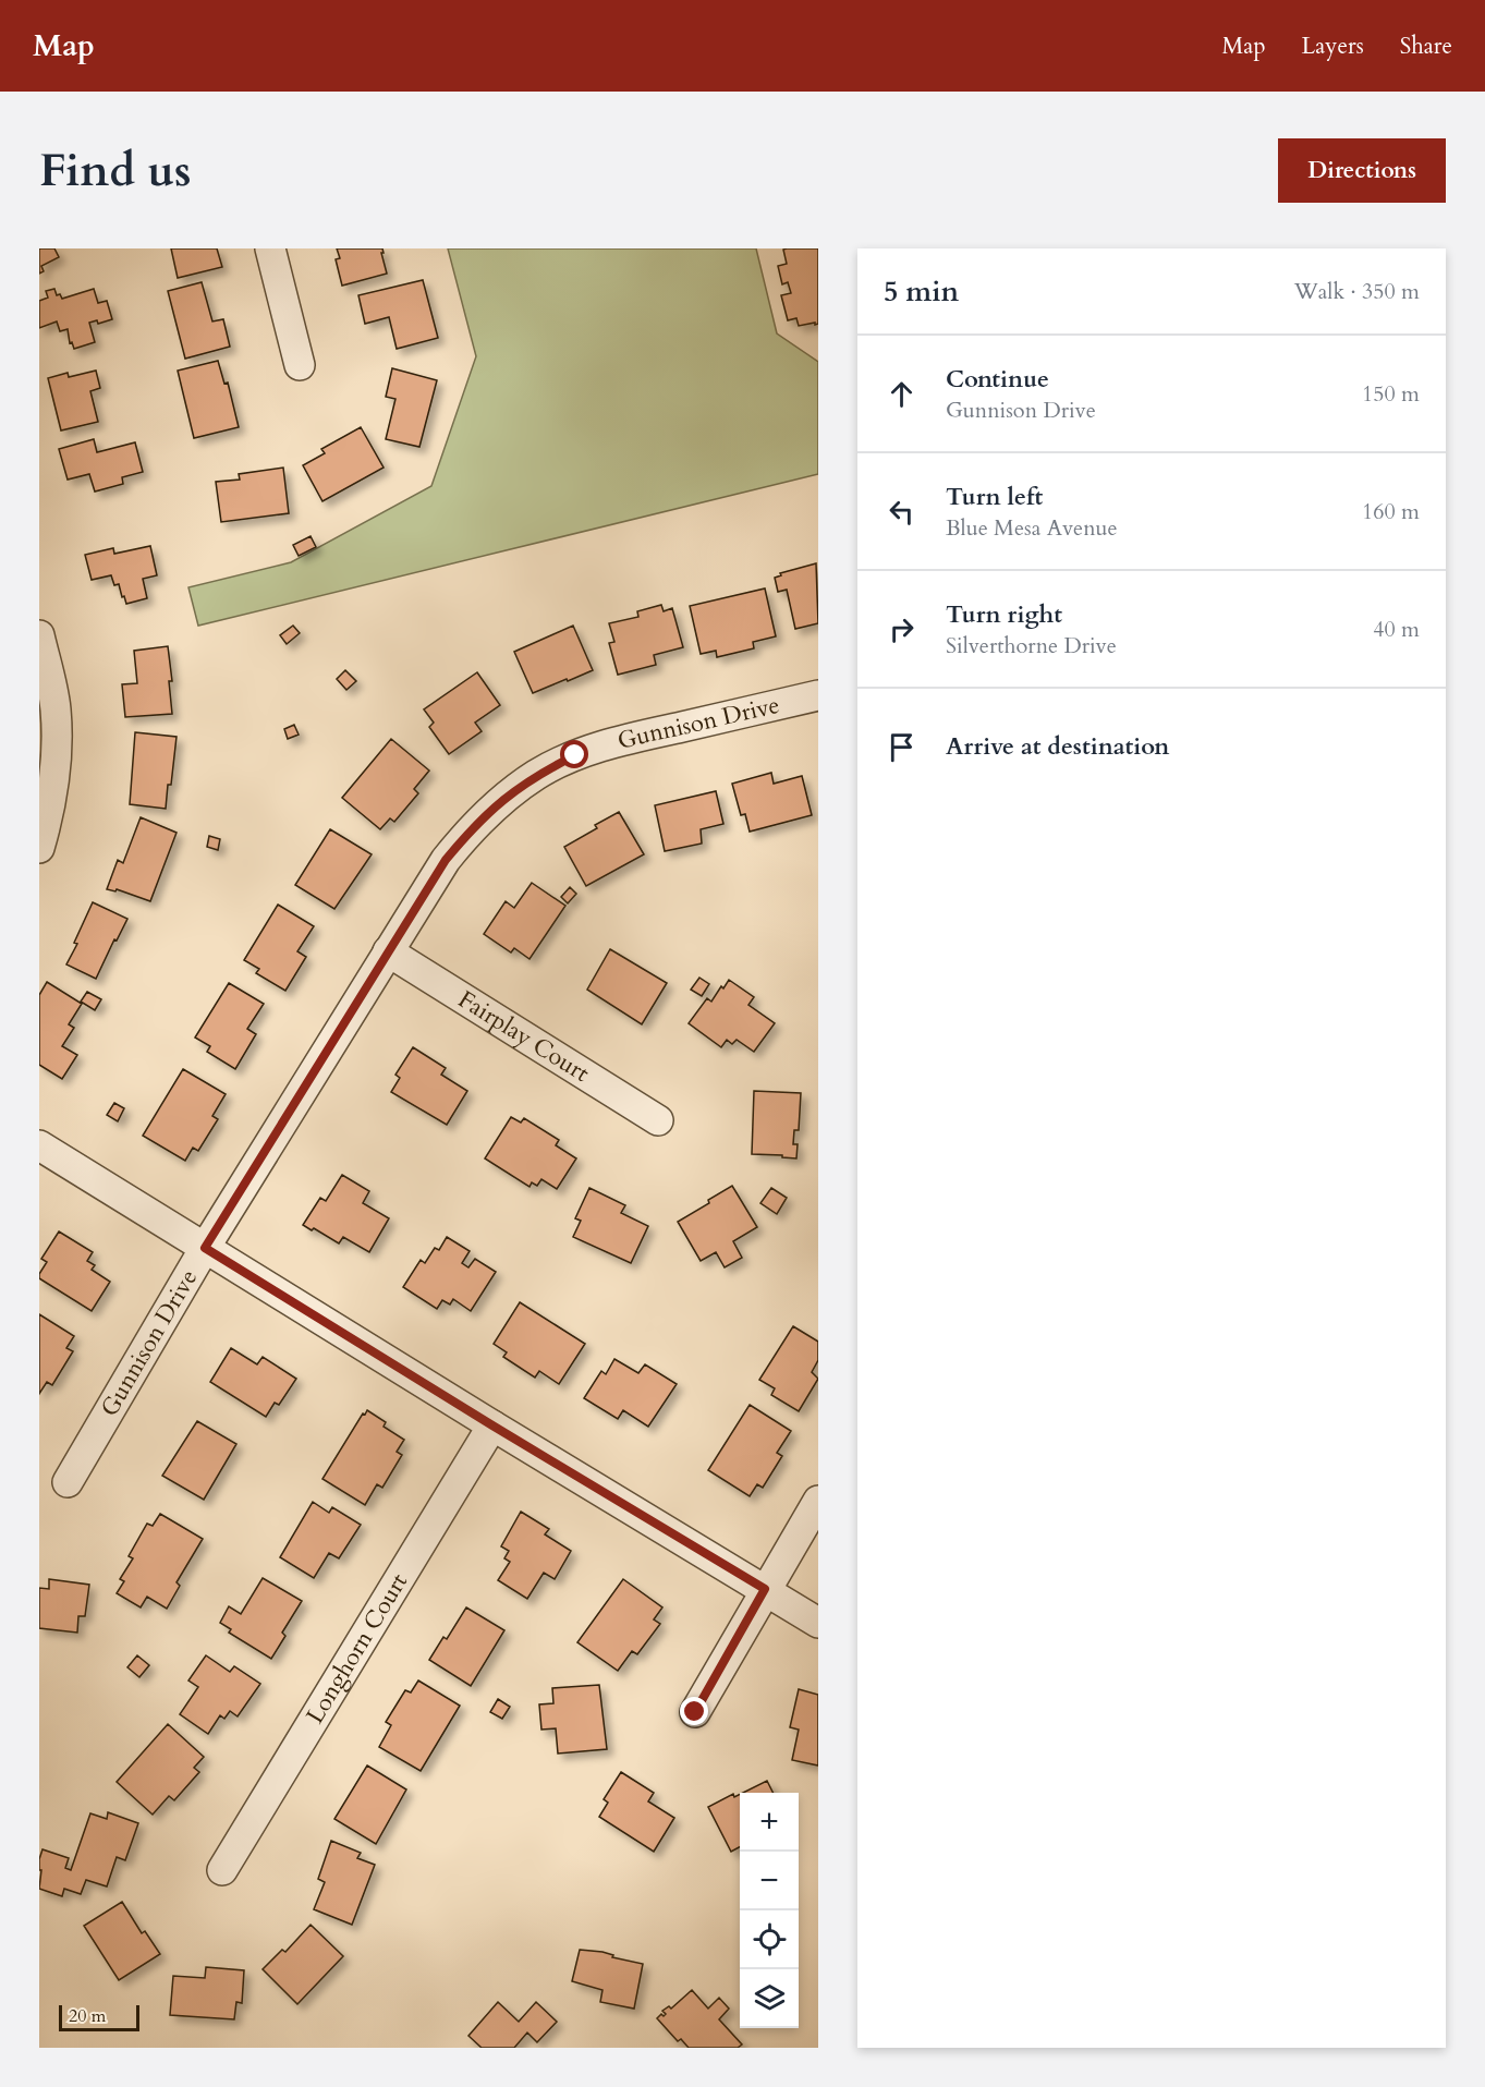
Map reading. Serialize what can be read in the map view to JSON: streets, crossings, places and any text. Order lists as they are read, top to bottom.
{
  "streets": {
    "street": ["Gunnison Drive", "Fairplay Court", "Longhorn Court"]
  },
  "crossings": [
    ["Gunnison Drive", "Fairplay Court"]
  ],
  "scale_bar": "20 m",
  "page": {
    "header": "Map",
    "nav": ["Map", "Layers", "Share"],
    "buttons": "Directions",
    "title": "Find us",
    "heading": ["5 min", "Walk · 350 m"],
    "list": [
      ["Continue", "Gunnison Drive", "150 m"],
      ["Turn left", "Blue Mesa Avenue", "160 m"],
      ["Turn right", "Silverthorne Drive", "40 m"],
      "Arrive at destination"
    ],
    "map_buttons": ["+", "−"],
    "scale": "20 m"
  }
}
